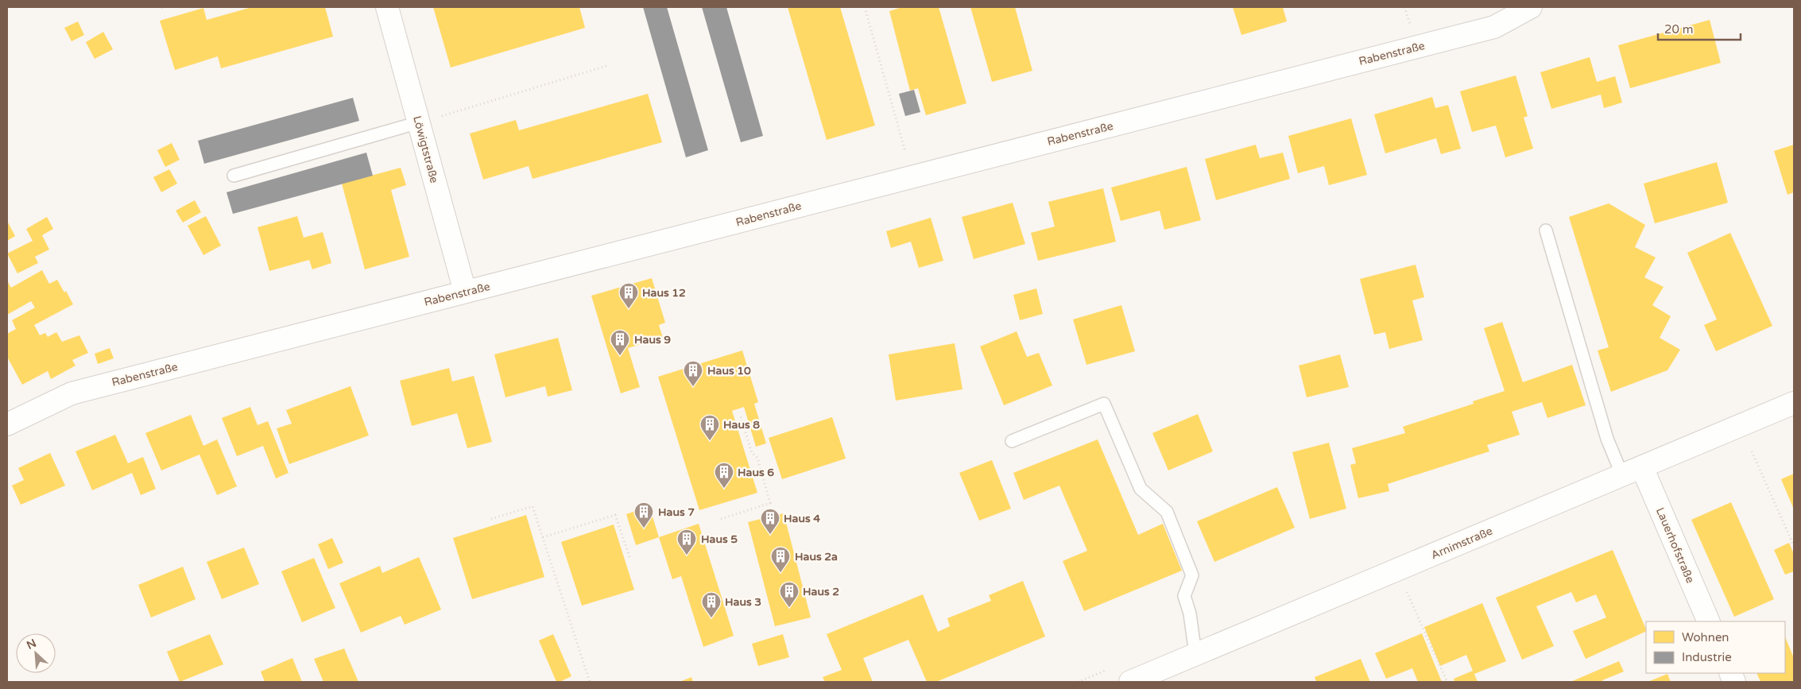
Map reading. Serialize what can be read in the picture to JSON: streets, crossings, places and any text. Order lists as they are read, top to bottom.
{
  "streets": {
    "street": [
      "Rabenstraße",
      "Löwigtstraße",
      "Arnimstraße",
      "Lauerhofstraße"
    ]
  },
  "crossings": [
    ["Rabenstraße", "Löwigtstraße"],
    ["Arnimstraße", "Lauerhofstraße"]
  ],
  "places": {
    "building": [
      "Haus 12",
      "Haus 9",
      "Haus 10",
      "Haus 8",
      "Haus 6",
      "Haus 7",
      "Haus 4",
      "Haus 5",
      "Haus 2a",
      "Haus 2",
      "Haus 3"
    ]
  },
  "legend": ["Wohnen", "Industrie"],
  "scale_bar": "20 m",
  "north": "top left"
}
